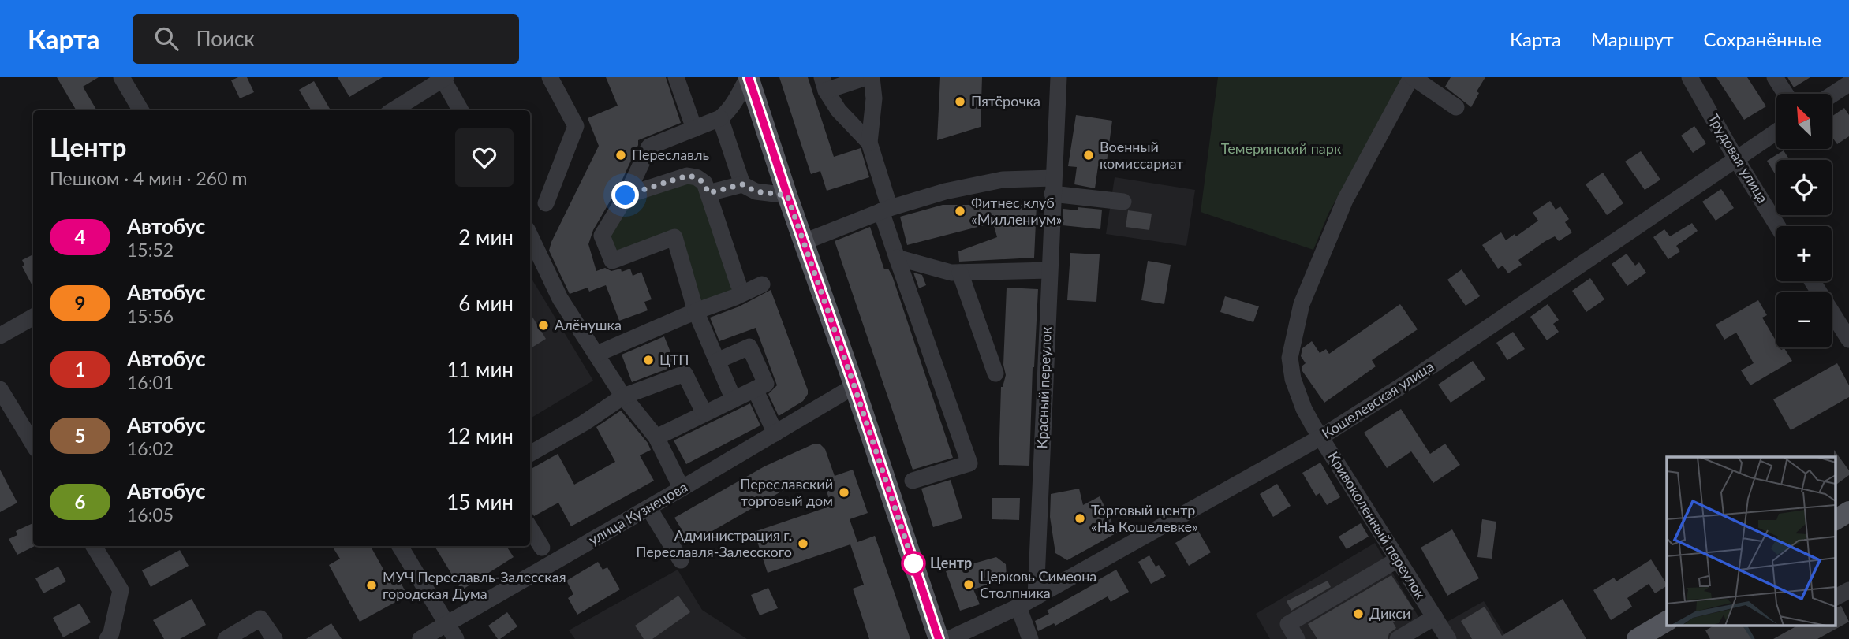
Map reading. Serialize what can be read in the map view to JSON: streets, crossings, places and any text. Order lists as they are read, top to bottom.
{
  "streets": {
    "street": [
      "Трудовая улица",
      "Красный переулок",
      "Кошелевская улица",
      "улица Кузнецова",
      "Кривоколенный переулок"
    ]
  },
  "crossings": [
    ["Трудовая улица", "Кошелевская улица"],
    ["Красный переулок", "Кошелевская улица"],
    ["Кошелевская улица", "Кривоколенный переулок"]
  ],
  "parks": ["Темеринский парк"],
  "places": [
    "Пятёрочка",
    "Переславль",
    "Военный комиссариат",
    "Фитнес клуб «Миллениум»",
    "Алёнушка",
    "ЦТП",
    "Переславский торговый дом",
    "Торговый центр «На Кошелевке»",
    "Администрация г. Переславля-Залесского",
    "Центр",
    "Церковь Симеона Столпника",
    "МУЧ Переславль-Залесская городская Дума",
    "Дикси"
  ],
  "lines": ["bus line 4"],
  "north": "top left",
  "page": {
    "header": "Карта",
    "search": "Поиск",
    "nav": ["Карта", "Маршрут", "Сохранённые"],
    "map_buttons": ["+", "−"],
    "heading": ["Центр", "Пешком · 4 мин · 260 m"],
    "list": [
      {
        "mark": "4",
        "name": "Автобус",
        "note": "15:52",
        "value": "2 мин"
      },
      {
        "mark": "9",
        "name": "Автобус",
        "note": "15:56",
        "value": "6 мин"
      },
      {
        "mark": "1",
        "name": "Автобус",
        "note": "16:01",
        "value": "11 мин"
      },
      {
        "mark": "5",
        "name": "Автобус",
        "note": "16:02",
        "value": "12 мин"
      },
      {
        "mark": "6",
        "name": "Автобус",
        "note": "16:05",
        "value": "15 мин"
      }
    ]
  }
}
